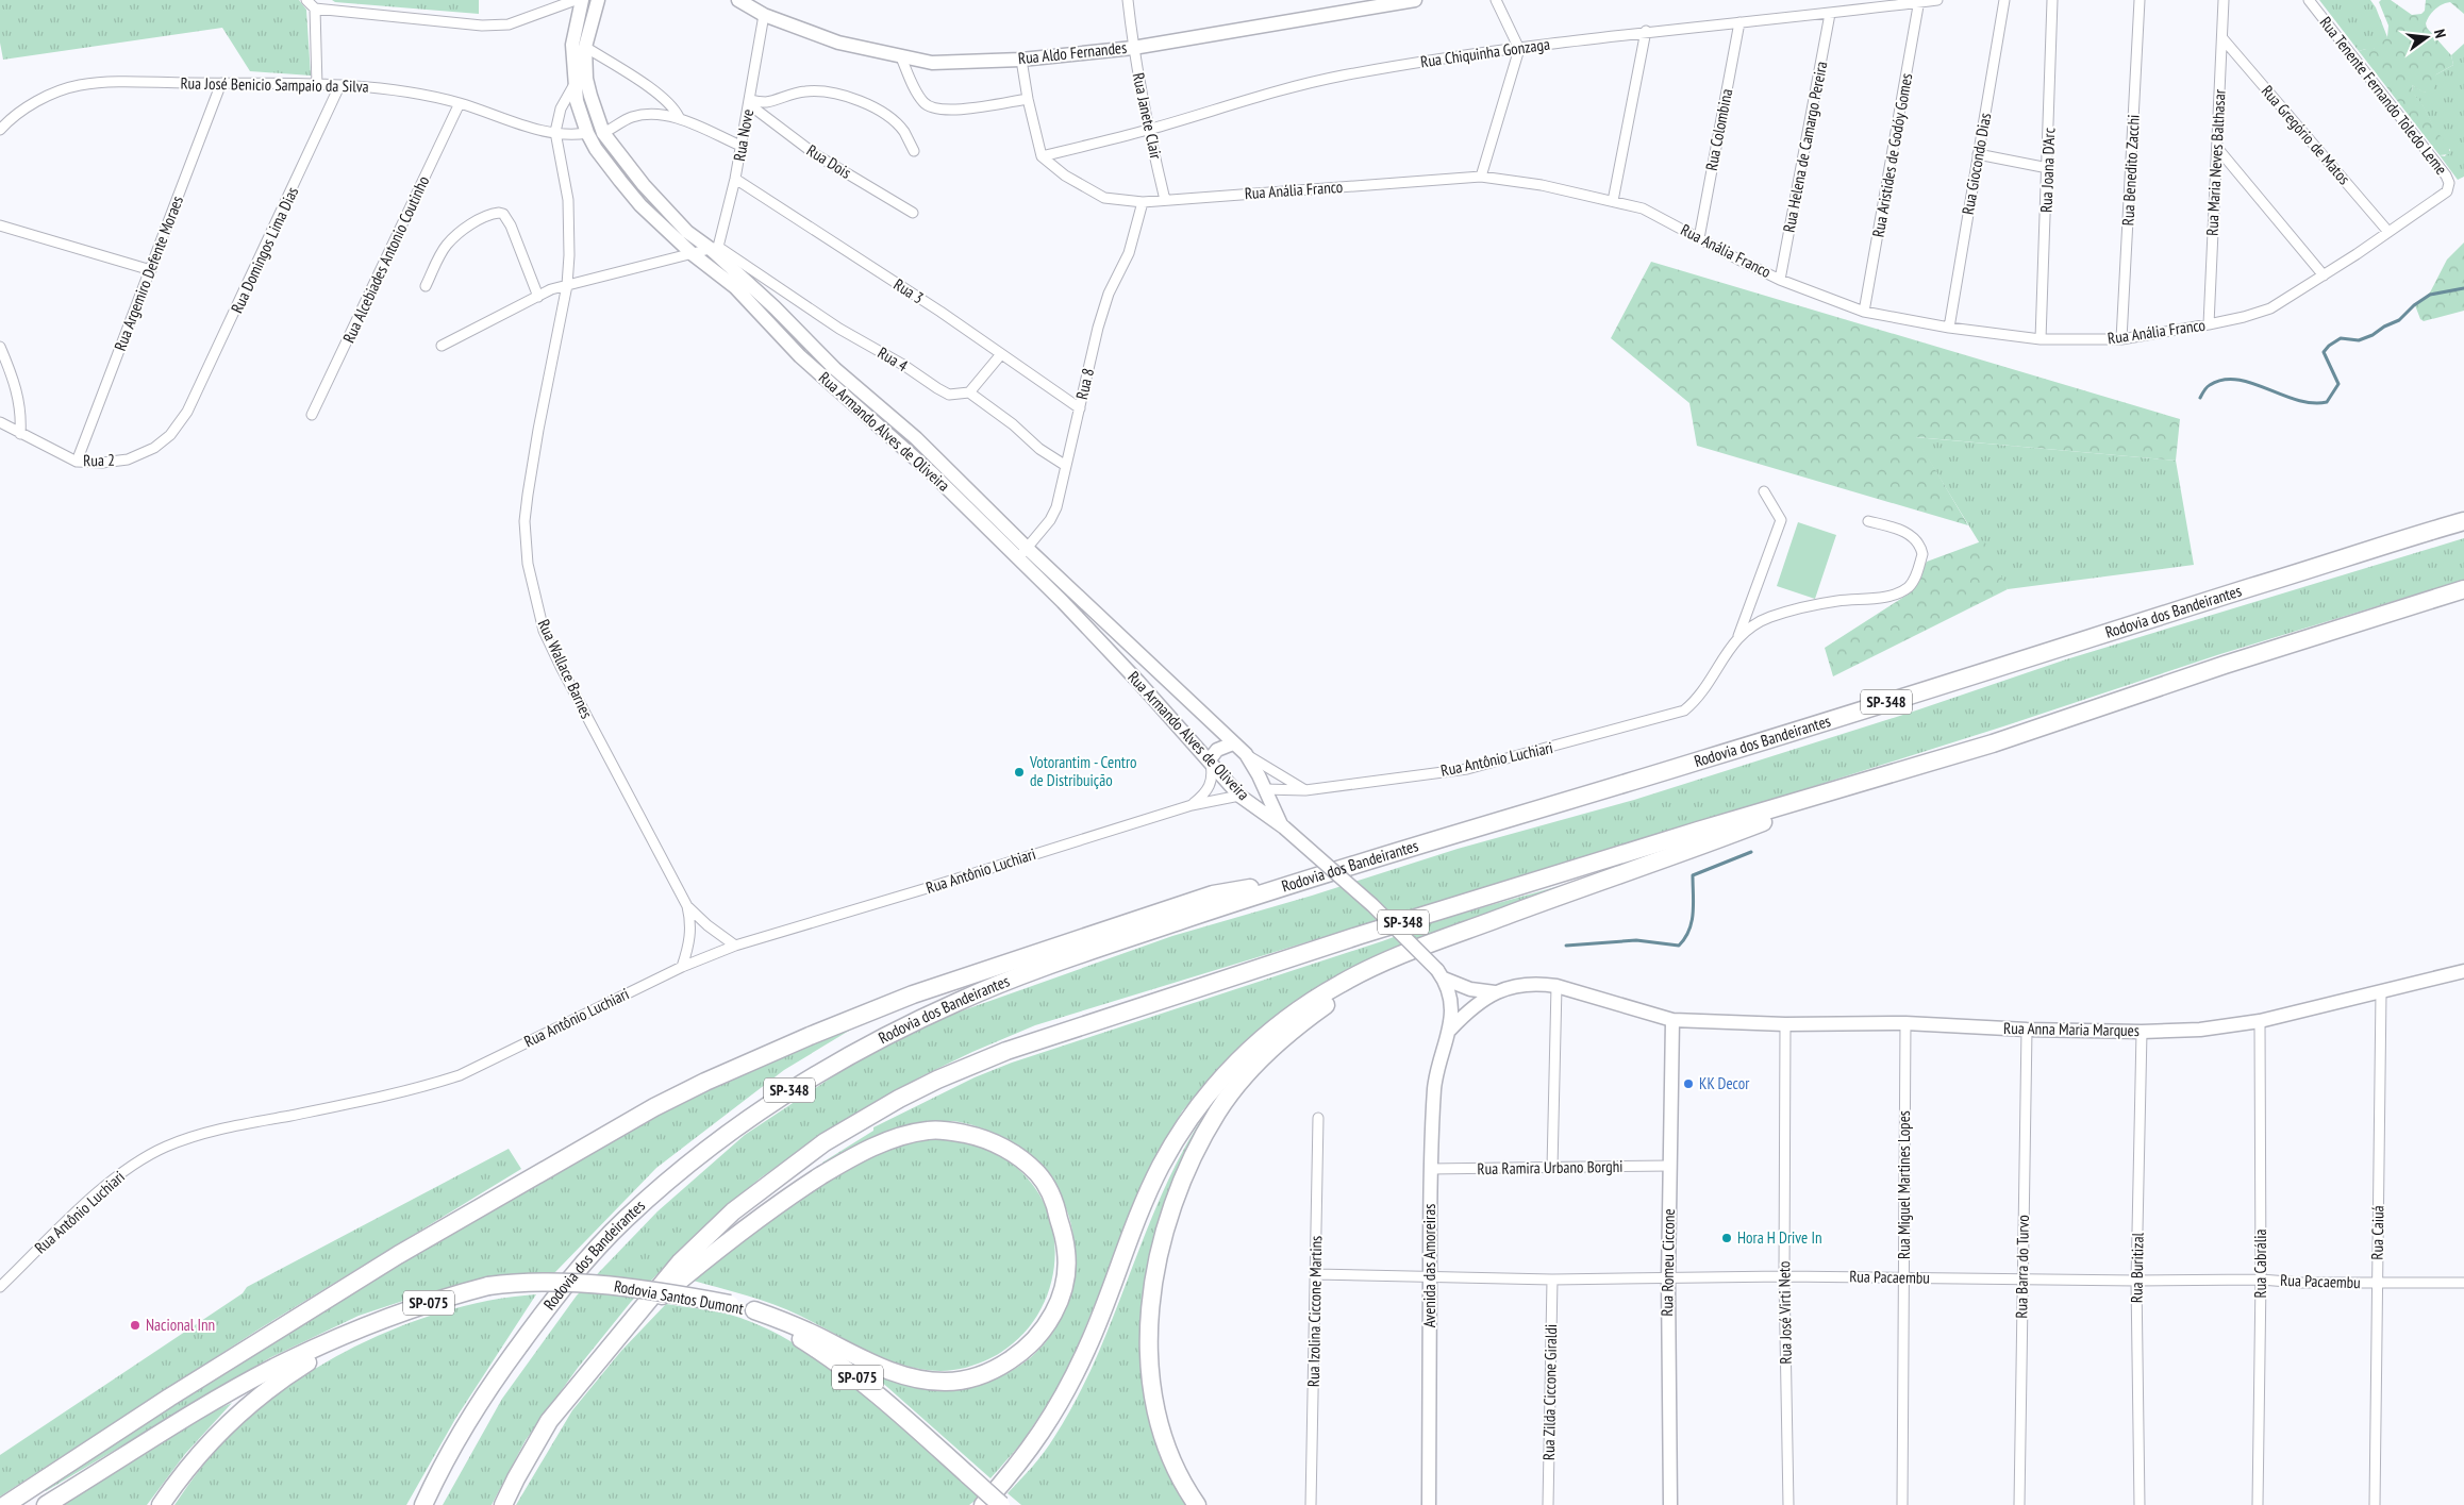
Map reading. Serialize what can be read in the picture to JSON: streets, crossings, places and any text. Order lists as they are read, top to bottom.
{
  "streets": {
    "highway": [
      "Rodovia dos Bandeirantes",
      "SP-348",
      "Rodovia Santos Dumont",
      "SP-075"
    ],
    "main road": [
      "Rua Aldo Fernandes",
      "Rua Armando Alves de Oliveira",
      "Rua Anna Maria Marques",
      "Rua Romeu Ciccone",
      "Avenida das Amoreiras"
    ],
    "street": [
      "Rua Chiquinha Gonzaga",
      "Rua José Benicio Sampaio da Silva",
      "Rua Tenente Fernando Toledo Leme",
      "Rua Janete Clair",
      "Rua Colombina",
      "Rua Nove",
      "Rua Gregório de Matos",
      "Rua Helena de Camargo Pereira",
      "Rua Aristides de Godóy Gomes",
      "Rua Dois",
      "Rua Maria Neves Balthasar",
      "Rua Giocondo Dias",
      "Rua Joana D'Arc",
      "Rua Benedito Zacchi",
      "Rua Anália Franco",
      "Rua Domingos Lima Dias",
      "Rua Alcebiades Antonio Coutinho",
      "Rua Argemiro Defente Moraes",
      "Rua 3",
      "Rua 4",
      "Rua 8",
      "Rua 2",
      "Rua Wallace Barnes",
      "Rua Antônio Luchiari",
      "Rua Ramira Urbano Borghi",
      "Rua Miguel Martines Lopes",
      "Rua Caiuá",
      "Rua Cabrália",
      "Rua Barra do Turvo",
      "Rua Buritizal",
      "Rua Pacaembu",
      "Rua Izolina Ciccone Martins",
      "Rua José Virti Neto",
      "Rua Zilda Ciccone Giraldi"
    ]
  },
  "crossings": [
    ["Rua Aldo Fernandes", "Rua Janete Clair"],
    ["Rua Aldo Fernandes", "Rua Nove"],
    ["Rua Chiquinha Gonzaga", "Rua Janete Clair"],
    ["Rua Chiquinha Gonzaga", "Rua Colombina"],
    ["Rua Chiquinha Gonzaga", "Rua Helena de Camargo Pereira"],
    ["Rua Chiquinha Gonzaga", "Rua Aristides de Godóy Gomes"],
    ["Rua Chiquinha Gonzaga", "Rua Anália Franco"],
    ["Rua José Benicio Sampaio da Silva", "Rua Domingos Lima Dias"],
    ["Rua José Benicio Sampaio da Silva", "Rua Alcebiades Antonio Coutinho"],
    ["Rua José Benicio Sampaio da Silva", "Rua Argemiro Defente Moraes"],
    ["Rua José Benicio Sampaio da Silva", "Rua Wallace Barnes"],
    ["Rua Tenente Fernando Toledo Leme", "Rua Anália Franco"],
    ["Rua Janete Clair", "Rua Anália Franco"],
    ["Rua Colombina", "Rua Anália Franco"],
    ["Rua Nove", "Rua Dois"],
    ["Rua Nove", "Rua 3"],
    ["Rua Nove", "Rua 4"],
    ["Rua Nove", "Rua Armando Alves de Oliveira"],
    ["Rua Gregório de Matos", "Rua Maria Neves Balthasar"],
    ["Rua Gregório de Matos", "Rua Anália Franco"],
    ["Rua Helena de Camargo Pereira", "Rua Anália Franco"],
    ["Rua Aristides de Godóy Gomes", "Rua Anália Franco"],
    ["Rua Maria Neves Balthasar", "Rua Anália Franco"],
    ["Rua Giocondo Dias", "Rua Anália Franco"],
    ["Rua Joana D'Arc", "Rua Anália Franco"],
    ["Rua Benedito Zacchi", "Rua Anália Franco"],
    ["Rua Anália Franco", "Rua 8"],
    ["Rua Domingos Lima Dias", "Rua 2"],
    ["Rua Argemiro Defente Moraes", "Rua 2"],
    ["Rua 3", "Rua 8"],
    ["Rua 4", "Rua Armando Alves de Oliveira"],
    ["Rua 8", "Rua Armando Alves de Oliveira"],
    ["Rua Armando Alves de Oliveira", "Rua Wallace Barnes"],
    ["Rua Armando Alves de Oliveira", "Rua Antônio Luchiari"],
    ["Rua Armando Alves de Oliveira", "Avenida das Amoreiras"],
    ["Rua Wallace Barnes", "Rua Antônio Luchiari"],
    ["Rua Anna Maria Marques", "Rua Miguel Martines Lopes"],
    ["Rua Anna Maria Marques", "Rua Caiuá"],
    ["Rua Anna Maria Marques", "Rua Romeu Ciccone"],
    ["Rua Anna Maria Marques", "Rua Cabrália"],
    ["Rua Anna Maria Marques", "Avenida das Amoreiras"],
    ["Rua Anna Maria Marques", "Rua Barra do Turvo"],
    ["Rua Anna Maria Marques", "Rua Buritizal"],
    ["Rua Anna Maria Marques", "Rua José Virti Neto"],
    ["Rua Ramira Urbano Borghi", "Rua Romeu Ciccone"],
    ["Rua Ramira Urbano Borghi", "Avenida das Amoreiras"],
    ["Rua Miguel Martines Lopes", "Rua Pacaembu"],
    ["Rua Caiuá", "Rua Pacaembu"],
    ["Rua Romeu Ciccone", "Avenida das Amoreiras"],
    ["Rua Romeu Ciccone", "Rua Pacaembu"],
    ["Rua Cabrália", "Rua Pacaembu"],
    ["Avenida das Amoreiras", "Rua Pacaembu"],
    ["Rua Barra do Turvo", "Rua Pacaembu"],
    ["Rua Buritizal", "Rua Pacaembu"],
    ["Rua Pacaembu", "Rua Izolina Ciccone Martins"],
    ["Rua Pacaembu", "Rua José Virti Neto"],
    ["Rua Pacaembu", "Rua Zilda Ciccone Giraldi"]
  ],
  "places": [
    "Votorantim - Centro de Distribuição",
    "KK Decor",
    "Hora H Drive In",
    "Nacional Inn"
  ],
  "north": "right"
}
